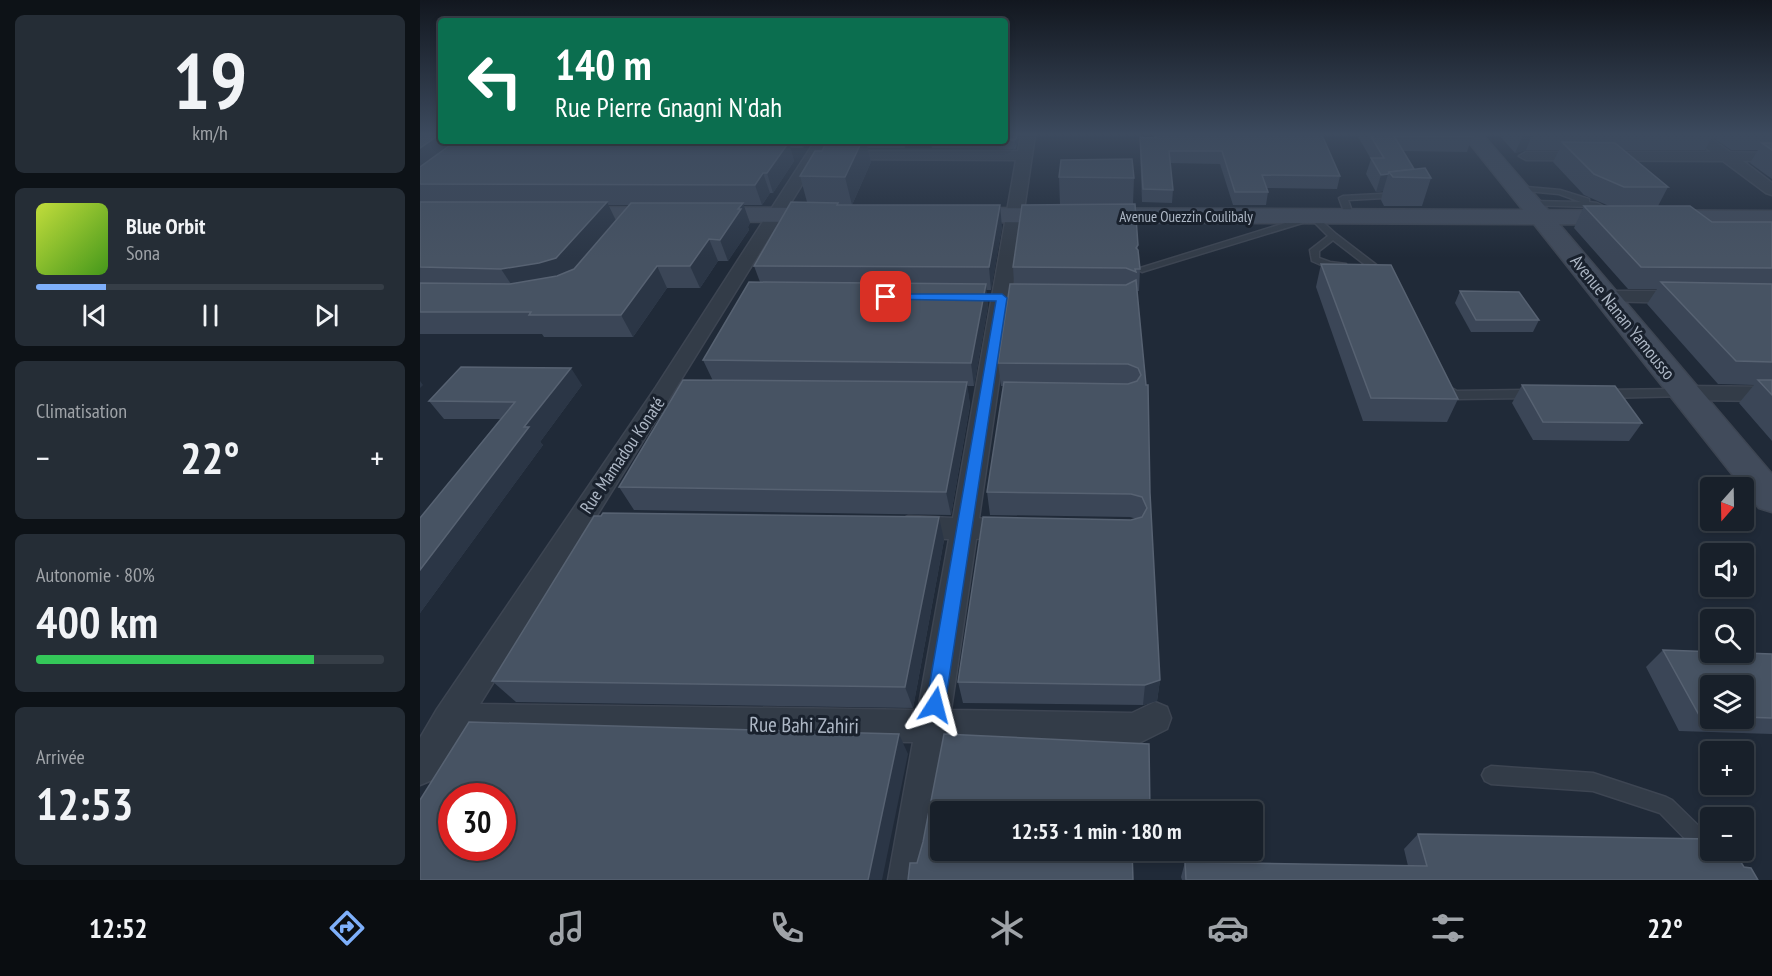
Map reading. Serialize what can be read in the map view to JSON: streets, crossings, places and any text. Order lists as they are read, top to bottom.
{
  "streets": {
    "street": [
      "Avenue Ouezzin Coulibaly",
      "Avenue Nanan Yamousso",
      "Rue Mamadou Konaté",
      "Rue Bahi Zahiri"
    ]
  },
  "crossings": [
    ["Avenue Ouezzin Coulibaly", "Avenue Nanan Yamousso"],
    ["Rue Mamadou Konaté", "Rue Bahi Zahiri"]
  ],
  "north": "bottom",
  "page": {
    "tile": [
      ["19", "km/h"],
      "Climatisation",
      ["Autonomie · 80%", "400 km"],
      ["Arrivée", "12:53"]
    ],
    "turn": ["140 m", "Rue Pierre Gnagni N'dah"],
    "song": ["Blue Orbit", "Sona"],
    "heat": ["−", "22°", "+"],
    "map_buttons": ["+", "−"],
    "limit": "30",
    "trip": "12:53 · 1 min · 180 m",
    "tabs": ["12:52", "22°"]
  }
}
